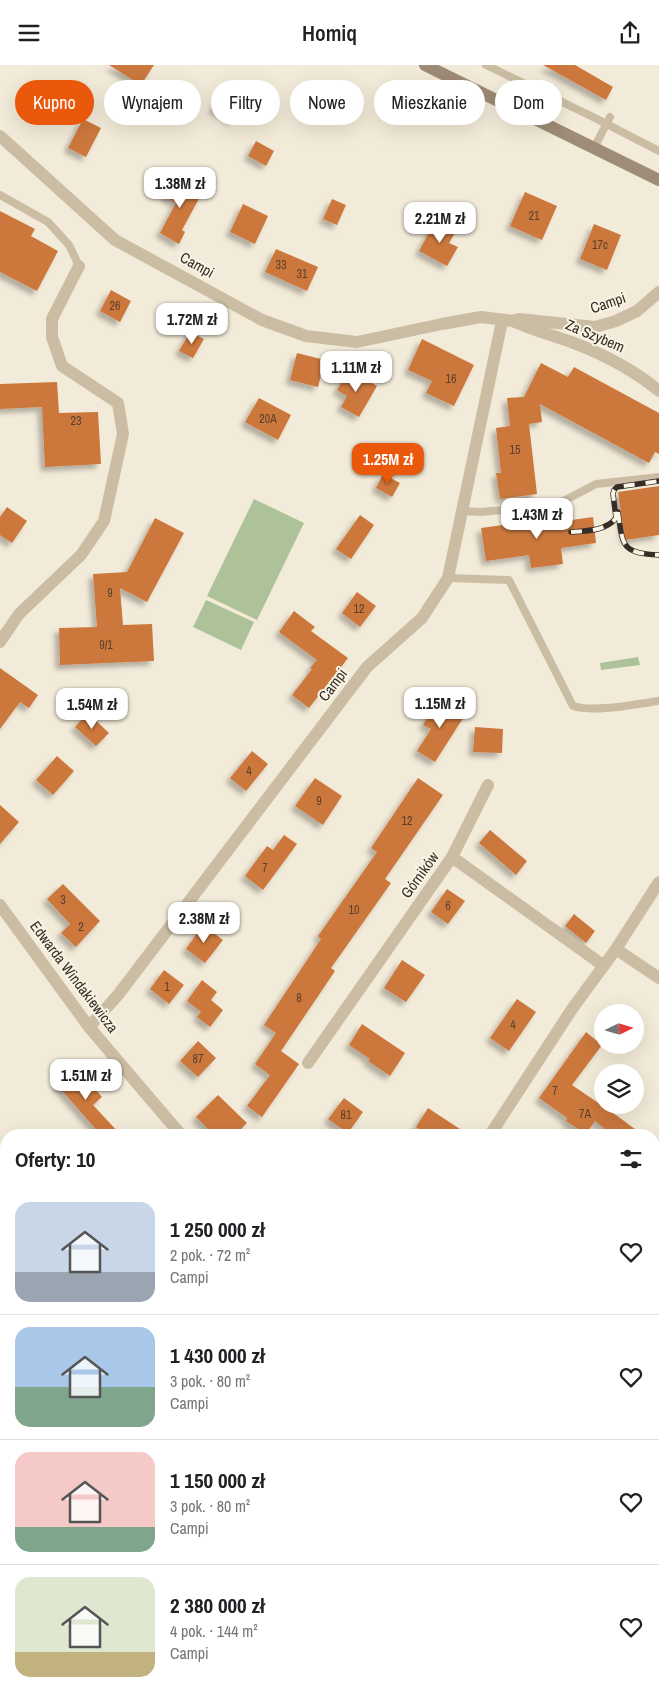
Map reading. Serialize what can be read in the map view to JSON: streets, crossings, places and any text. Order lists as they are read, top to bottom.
{
  "streets": {
    "street": [
      "Campi",
      "Za Szybem",
      "Górników",
      "Edwarda Windakiewicza"
    ]
  },
  "crossings": [
    ["Campi", "Za Szybem"],
    ["Campi", "Edwarda Windakiewicza"]
  ],
  "house_numbers": [
    "21",
    "17c",
    "33",
    "31",
    "26",
    "16",
    "20A",
    "23",
    "15",
    "9",
    "12",
    "9/1",
    "4",
    "9",
    "12",
    "7",
    "3",
    "6",
    "10",
    "2",
    "1",
    "8",
    "4",
    "87",
    "7",
    "7A",
    "81"
  ],
  "north": "right",
  "page": {
    "header": "Homiq",
    "chip": [
      "Kupno",
      "Wynajem",
      "Filtry",
      "Nowe",
      "Mieszkanie",
      "Dom"
    ],
    "price": [
      "1.38M zł",
      "2.21M zł",
      "1.72M zł",
      "1.11M zł",
      "1.25M zł",
      "1.43M zł",
      "1.15M zł",
      "1.54M zł",
      "2.38M zł",
      "1.51M zł"
    ],
    "heading": "Oferty: 10",
    "list": [
      {
        "name": "1 250 000 zł",
        "note": "2 pok. · 72 m² · Campi"
      },
      {
        "name": "1 430 000 zł",
        "note": "3 pok. · 80 m² · Campi"
      },
      {
        "name": "1 150 000 zł",
        "note": "3 pok. · 80 m² · Campi"
      },
      {
        "name": "2 380 000 zł",
        "note": "4 pok. · 144 m² · Campi"
      }
    ]
  }
}
